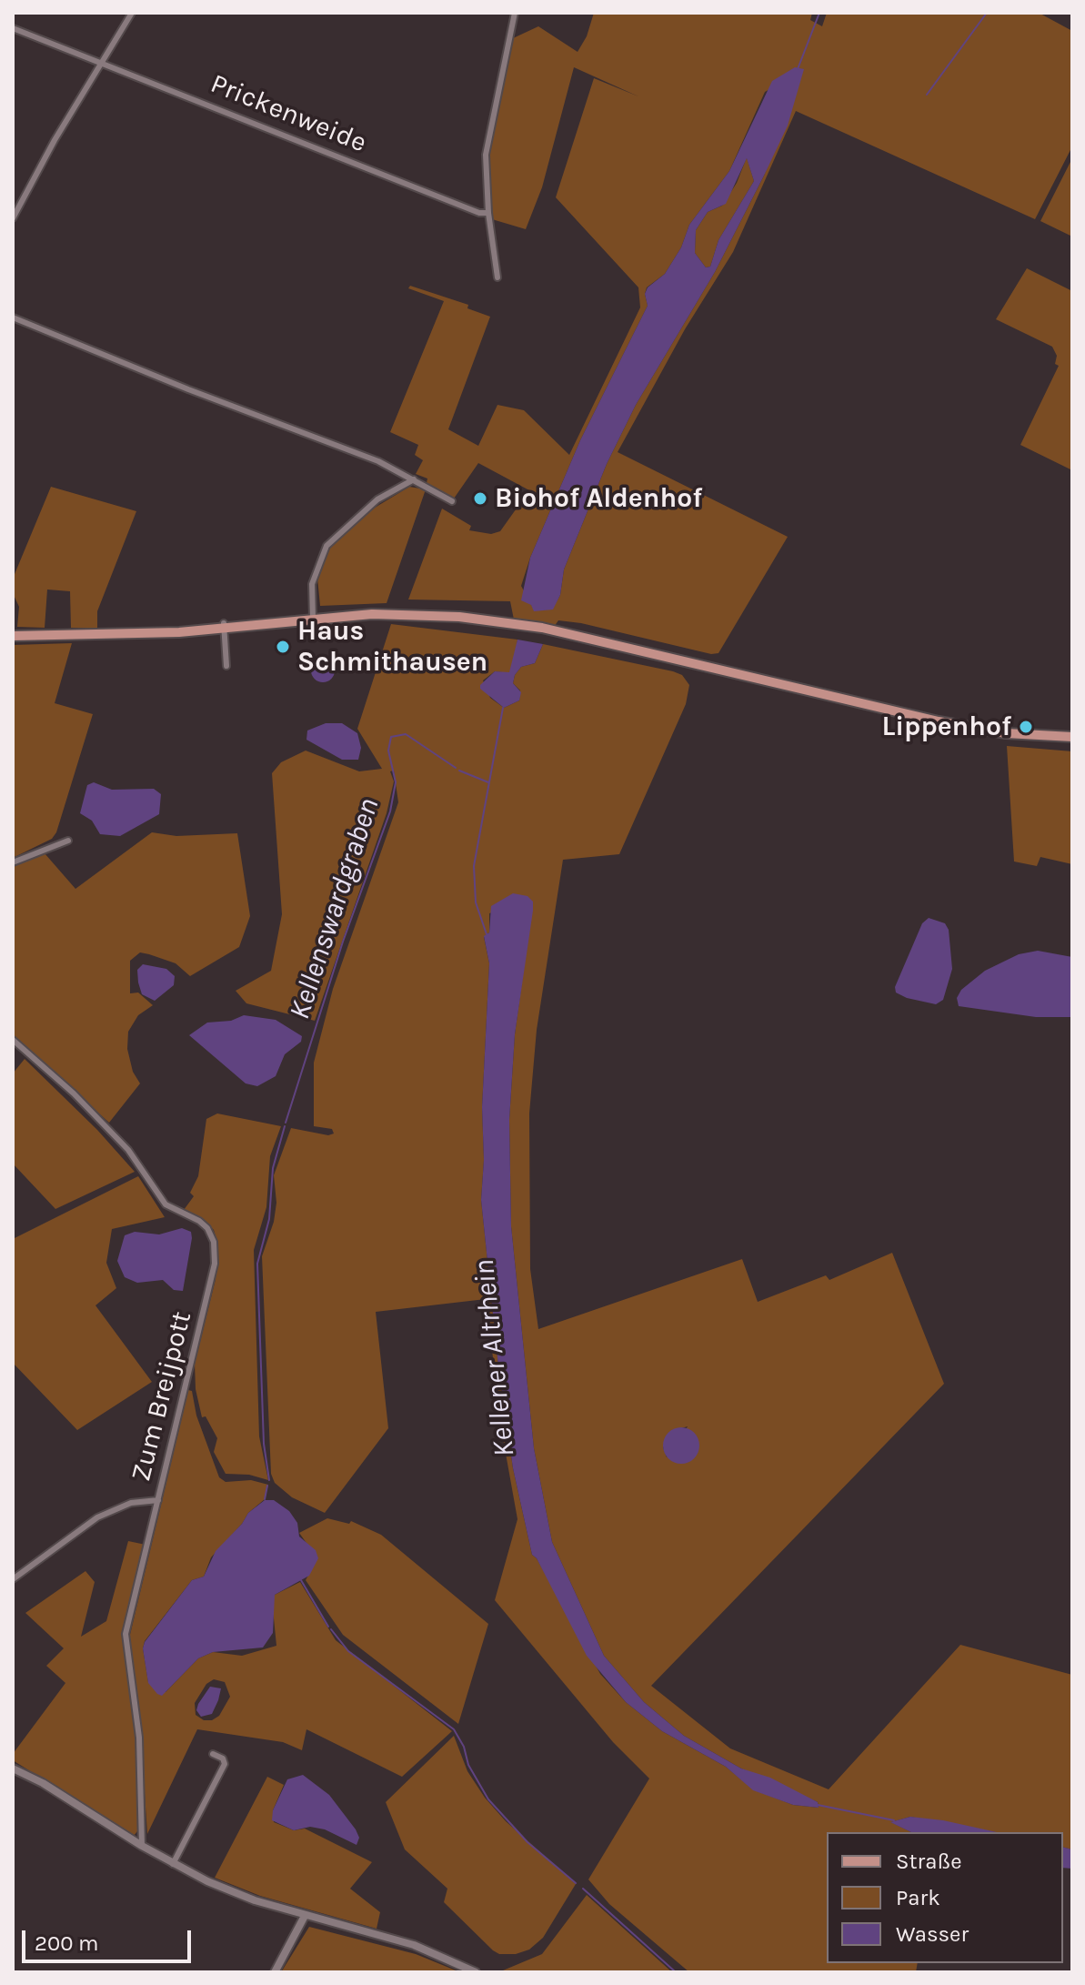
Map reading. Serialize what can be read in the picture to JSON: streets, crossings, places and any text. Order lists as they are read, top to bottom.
{
  "streets": {
    "street": ["Prickenweide", "Zum Breijpott"]
  },
  "water": ["Kellenswardgraben", "Kellener Altrhein"],
  "places": ["Biohof Aldenhof", "Haus Schmithausen", "Lippenhof"],
  "legend": ["Straße", "Park", "Wasser"],
  "scale_bar": "200 m"
}
